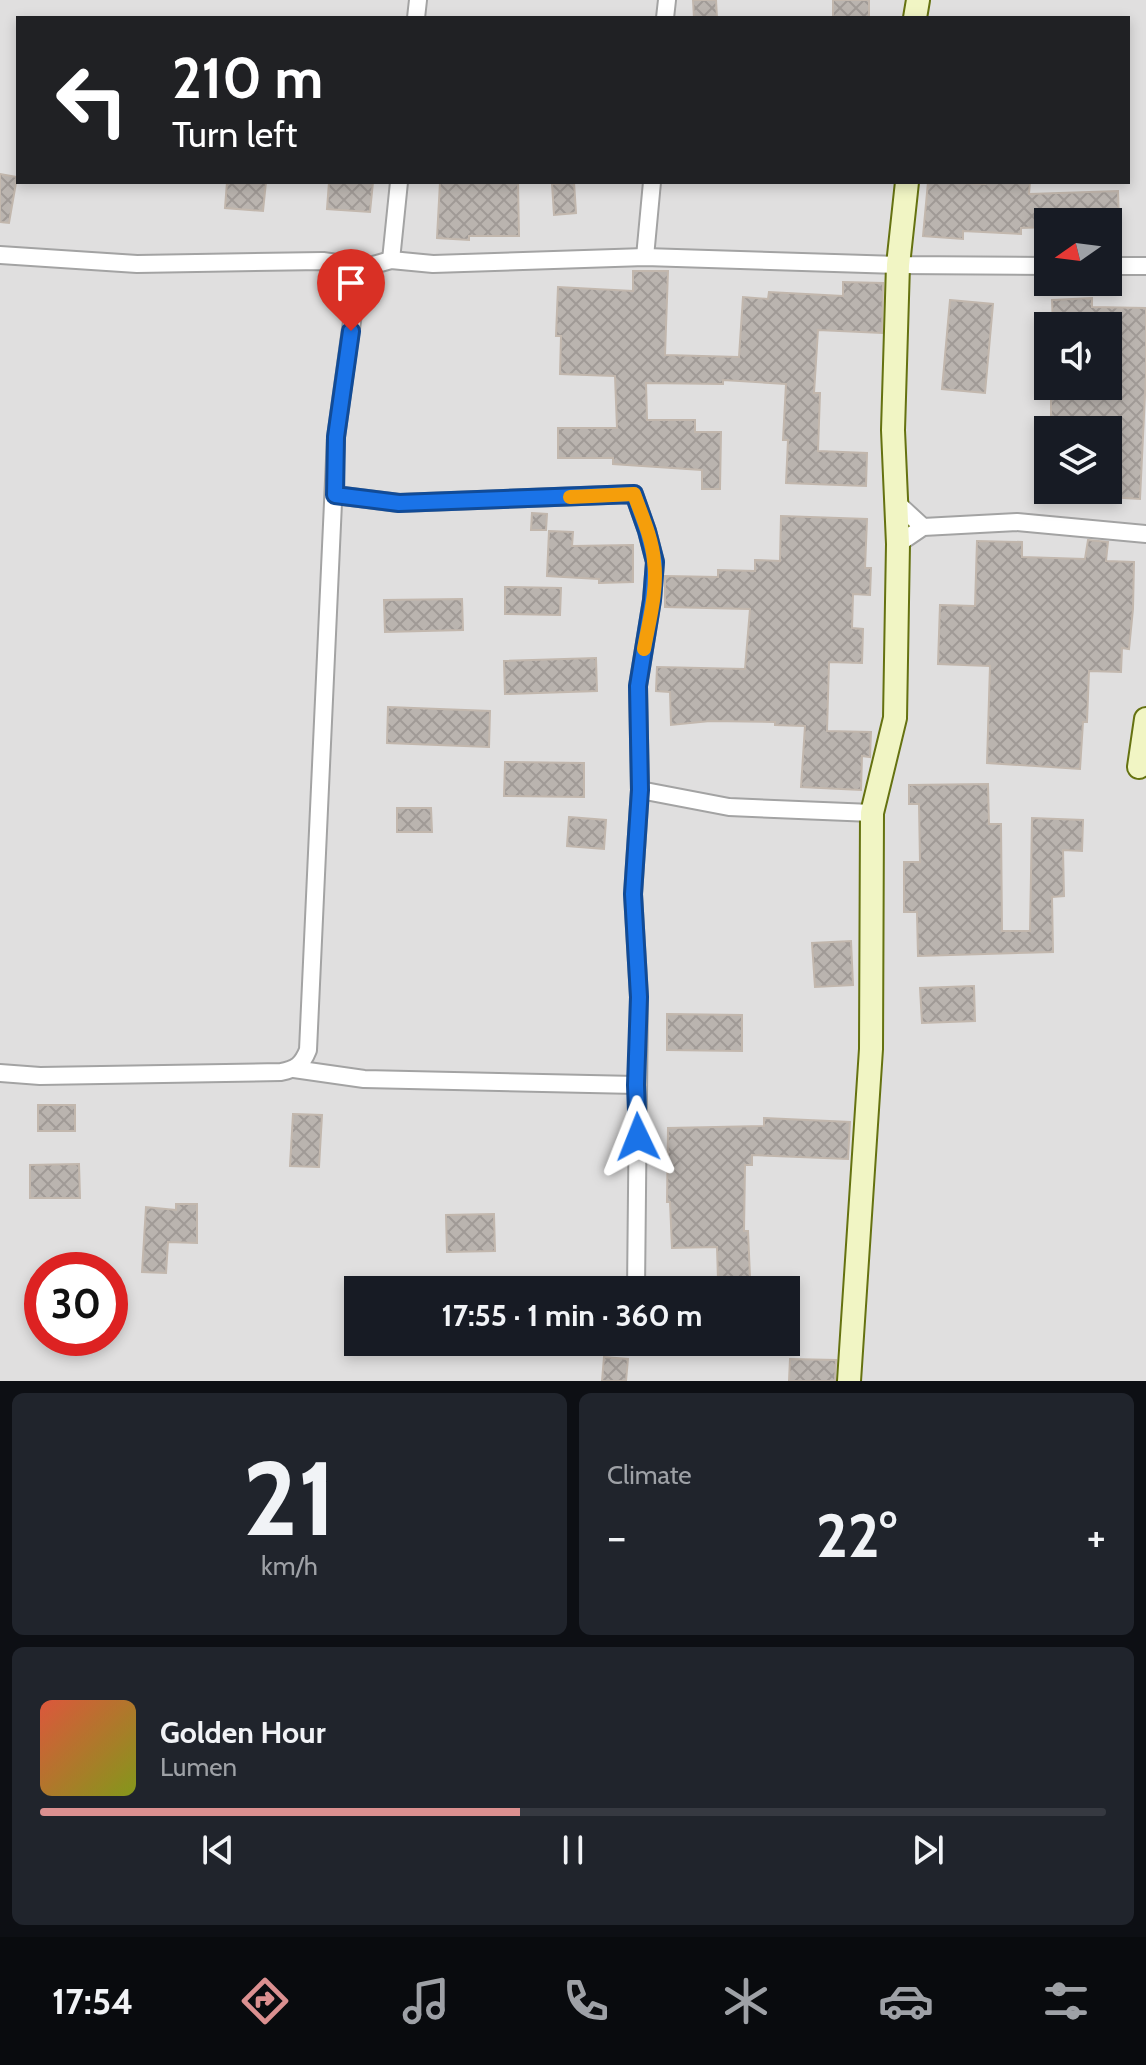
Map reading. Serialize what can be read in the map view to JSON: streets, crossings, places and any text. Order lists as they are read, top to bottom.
{
  "north": "left",
  "page": {
    "turn": ["210 m", "Turn left"],
    "limit": "30",
    "trip": "17:55 · 1 min · 360 m",
    "tile": [
      ["21", "km/h"],
      "Climate"
    ],
    "heat": ["−", "22°", "+"],
    "song": ["Golden Hour", "Lumen"],
    "tabs": "17:54"
  }
}
